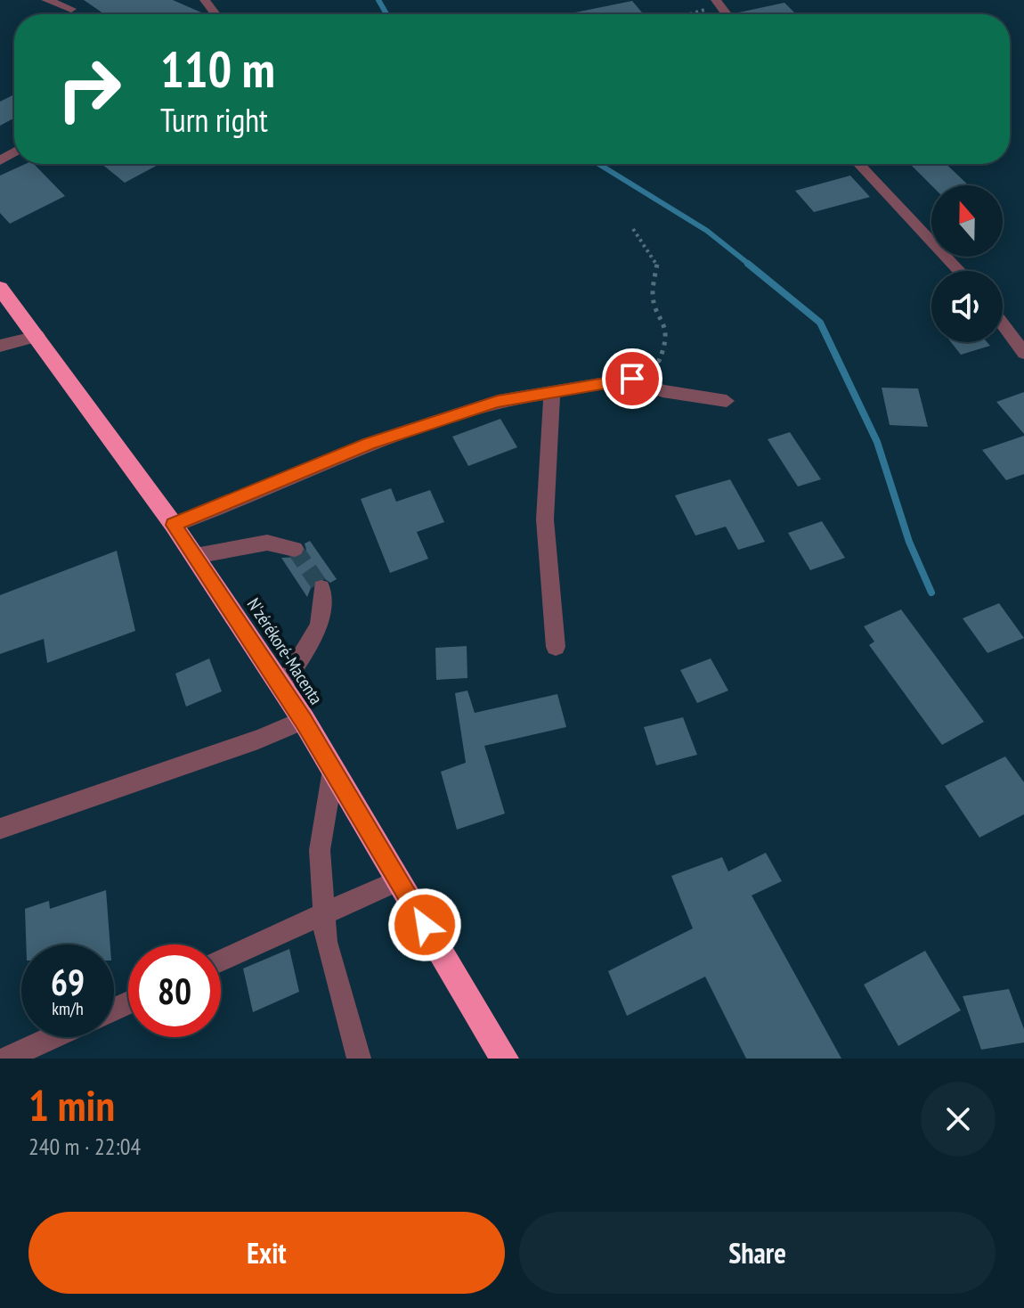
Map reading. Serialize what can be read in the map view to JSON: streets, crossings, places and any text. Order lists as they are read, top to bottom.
{
  "streets": {
    "highway": ["N'zérékoré-Macenta"]
  },
  "north": "top",
  "page": {
    "turn": ["110 m", "Turn right"],
    "speed": "69 km/h",
    "limit": "80",
    "heading": ["1 min", "240 m · 22:04"],
    "buttons": ["Exit", "Share"]
  }
}
